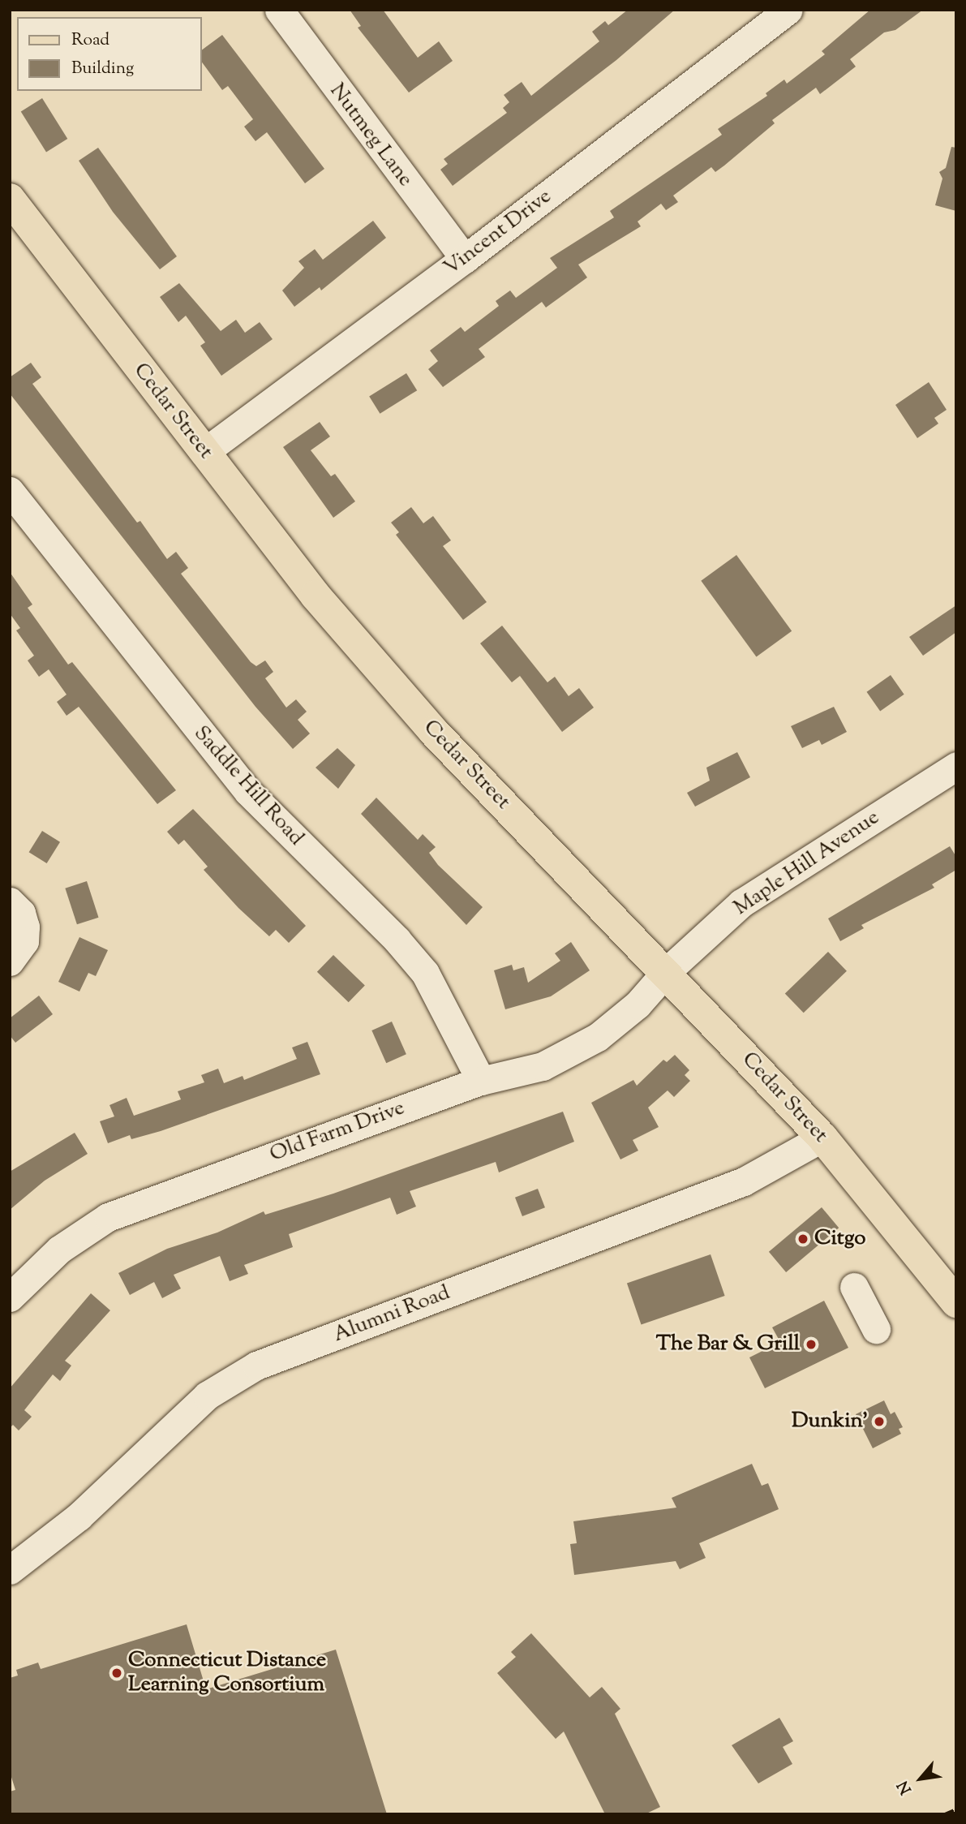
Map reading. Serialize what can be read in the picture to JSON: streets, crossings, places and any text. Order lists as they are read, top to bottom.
{
  "streets": {
    "main road": ["Cedar Street"],
    "street": [
      "Nutmeg Lane",
      "Vincent Drive",
      "Saddle Hill Road",
      "Maple Hill Avenue",
      "Old Farm Drive",
      "Alumni Road"
    ]
  },
  "crossings": [
    ["Nutmeg Lane", "Vincent Drive"],
    ["Vincent Drive", "Cedar Street"],
    ["Cedar Street", "Maple Hill Avenue"],
    ["Cedar Street", "Old Farm Drive"],
    ["Cedar Street", "Alumni Road"],
    ["Saddle Hill Road", "Old Farm Drive"],
    ["Maple Hill Avenue", "Old Farm Drive"]
  ],
  "places": [
    "Citgo",
    "The Bar & Grill",
    "Dunkin'",
    "Connecticut Distance Learning Consortium"
  ],
  "legend": ["Road", "Building"],
  "north": "bottom left"
}
